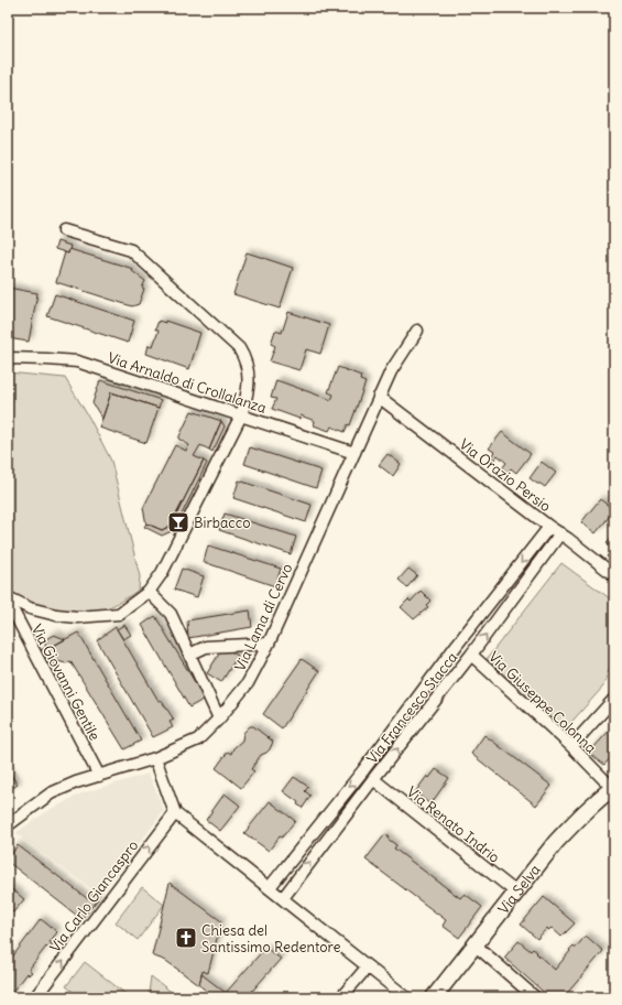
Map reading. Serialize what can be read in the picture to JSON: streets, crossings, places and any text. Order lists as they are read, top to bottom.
{
  "streets": {
    "street": [
      "Via Arnaldo di Crollalanza",
      "Via Orazio Persio",
      "Via Lama di Cervo",
      "Via Giovanni Gentile",
      "Via Giuseppe Colonna",
      "Via Francesco Stacca",
      "Via Renato Indrio",
      "Via Selva",
      "Via Carlo Giancaspro"
    ]
  },
  "crossings": [
    ["Via Arnaldo di Crollalanza", "Via Lama di Cervo"],
    ["Via Orazio Persio", "Via Lama di Cervo"],
    ["Via Orazio Persio", "Via Francesco Stacca"],
    ["Via Lama di Cervo", "Via Giovanni Gentile"],
    ["Via Giuseppe Colonna", "Via Francesco Stacca"],
    ["Via Giuseppe Colonna", "Via Selva"],
    ["Via Francesco Stacca", "Via Renato Indrio"],
    ["Via Renato Indrio", "Via Selva"]
  ],
  "one_way": ["Via Carlo Giancaspro"],
  "places": {
    "bar": ["Birbacco"],
    "church": ["Chiesa del Santissimo Redentore"]
  }
}
